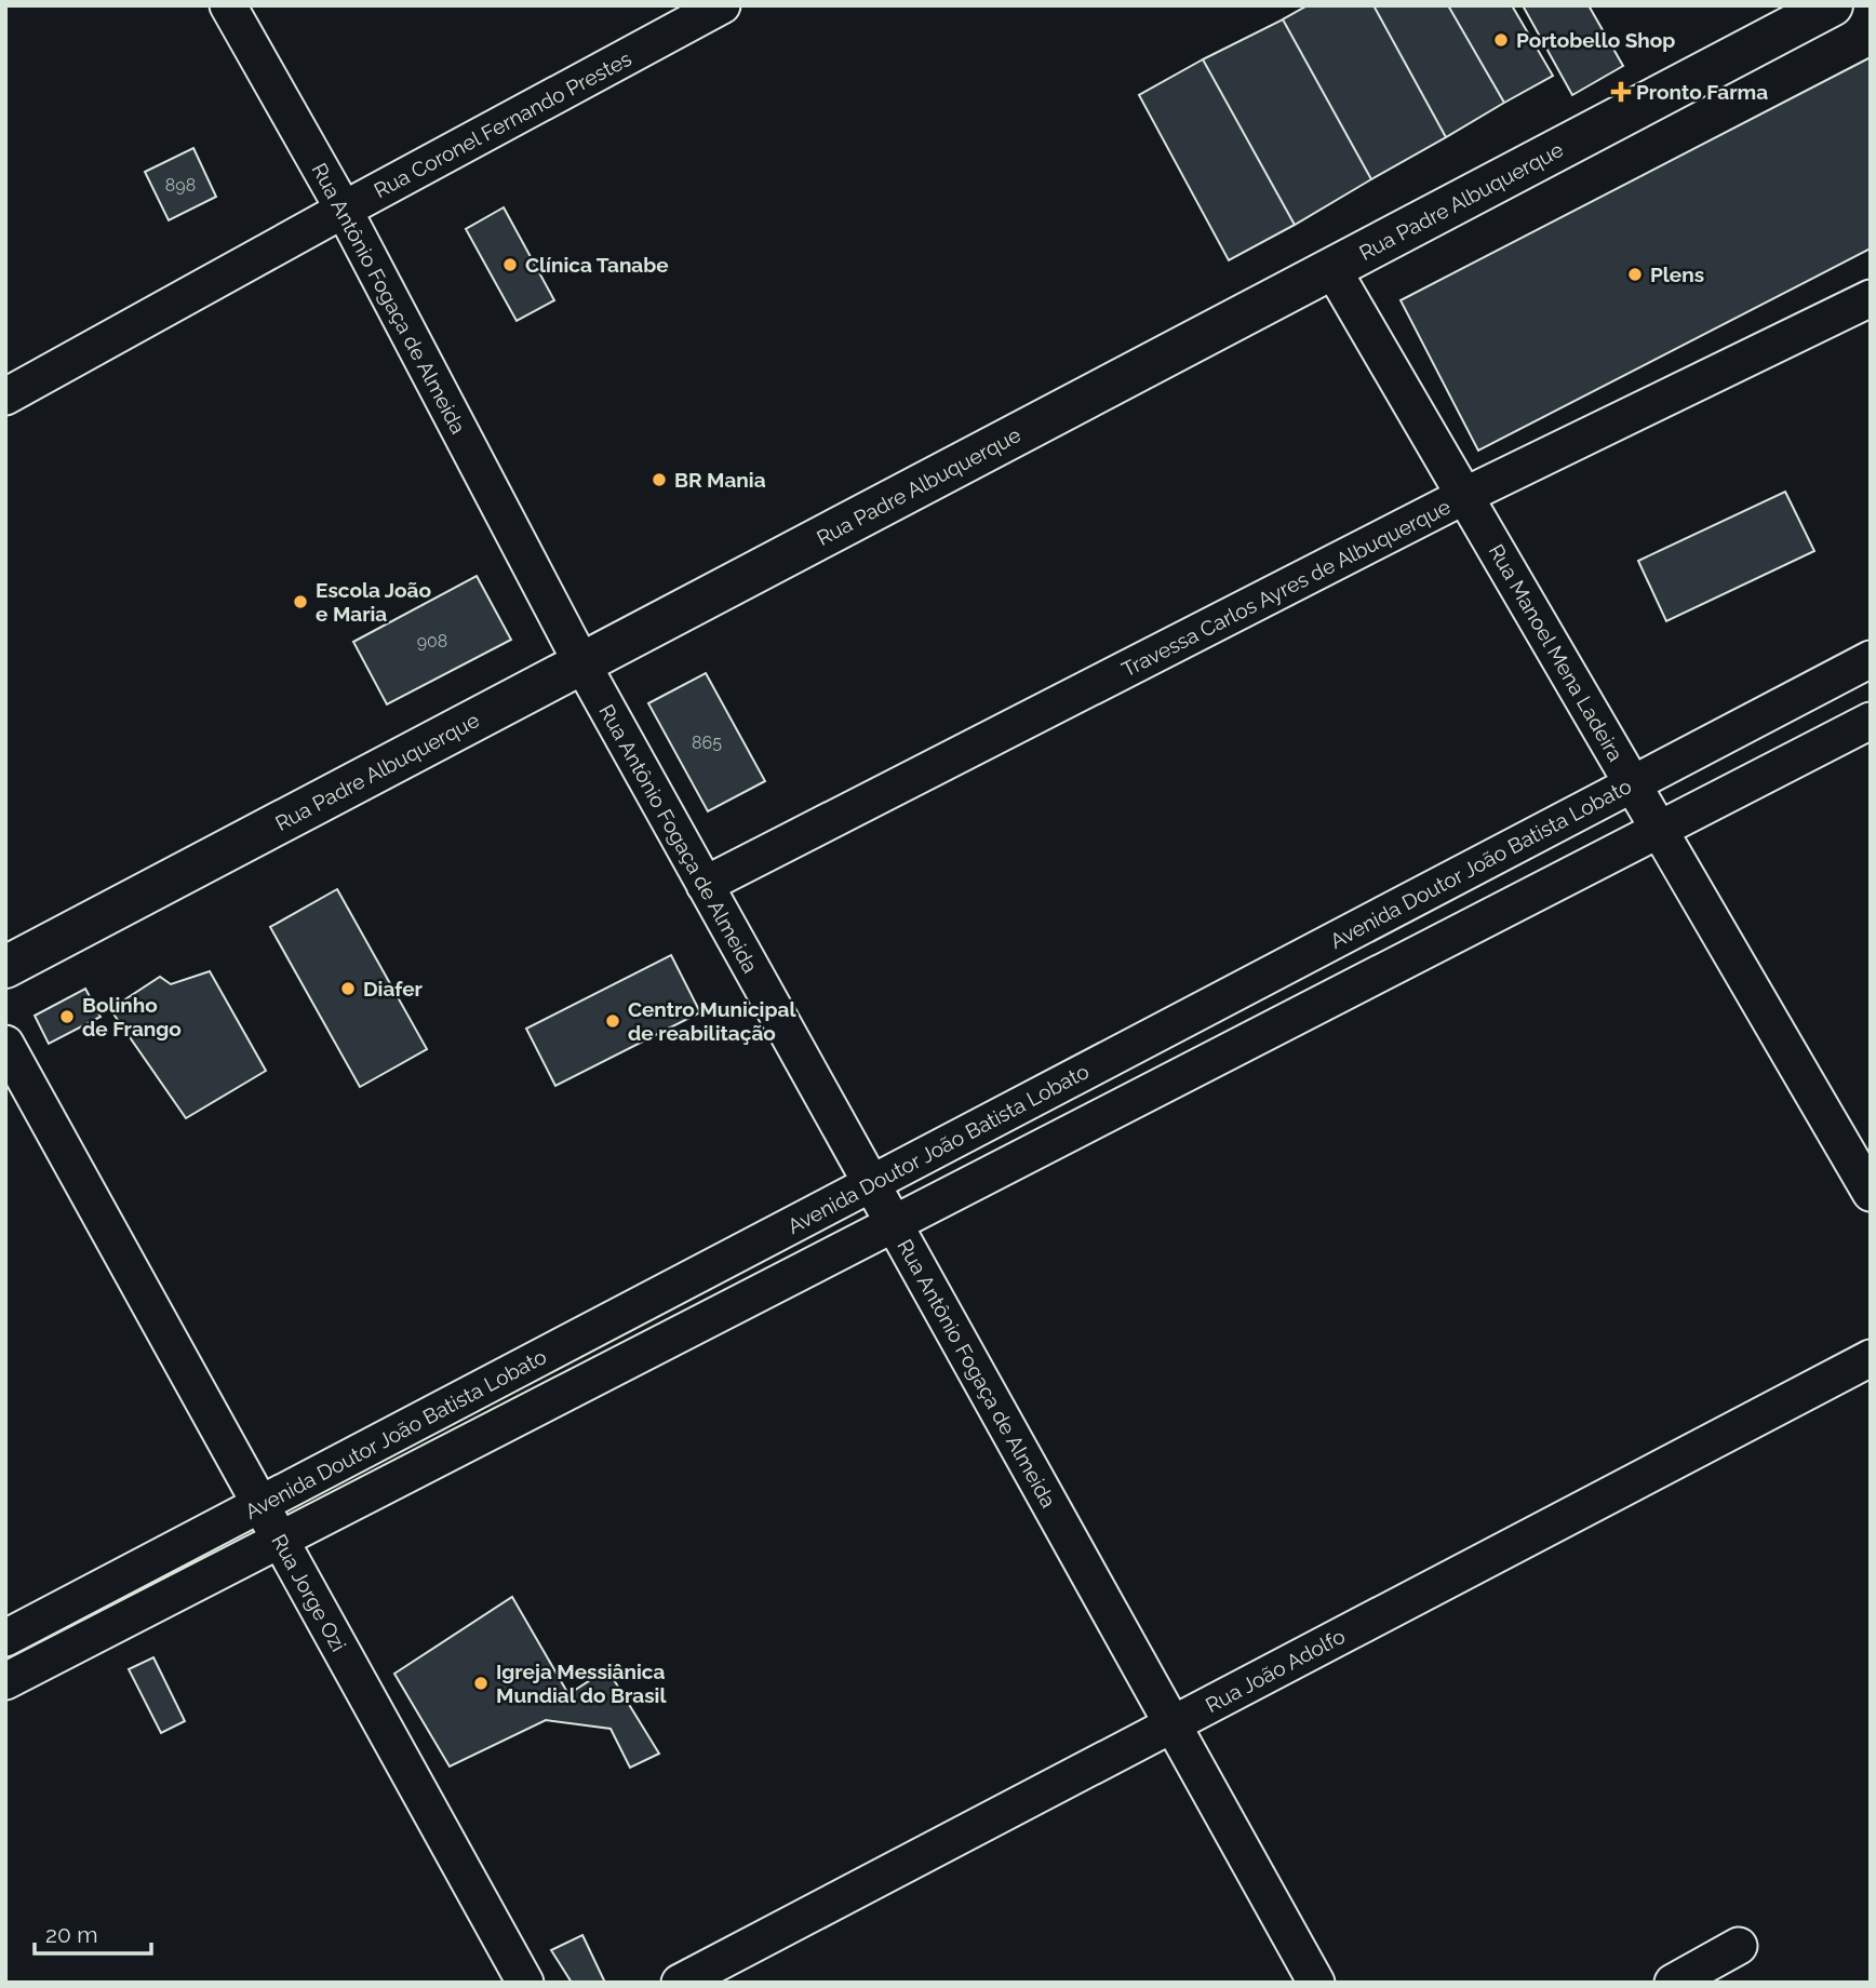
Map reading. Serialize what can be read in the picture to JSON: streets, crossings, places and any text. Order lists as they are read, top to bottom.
{
  "streets": {
    "main road": ["Rua Padre Albuquerque"],
    "street": [
      "Rua Coronel Fernando Prestes",
      "Rua Antônio Fogaça de Almeida",
      "Travessa Carlos Ayres de Albuquerque",
      "Rua Manoel Mena Ladeira",
      "Avenida Doutor João Batista Lobato",
      "Rua Jorge Ozi",
      "Rua João Adolfo"
    ]
  },
  "crossings": [
    ["Rua Coronel Fernando Prestes", "Rua Antônio Fogaça de Almeida"],
    ["Rua Padre Albuquerque", "Rua Antônio Fogaça de Almeida"],
    ["Rua Padre Albuquerque", "Rua Manoel Mena Ladeira"],
    ["Rua Antônio Fogaça de Almeida", "Travessa Carlos Ayres de Albuquerque"],
    ["Rua Antônio Fogaça de Almeida", "Avenida Doutor João Batista Lobato"],
    ["Rua Antônio Fogaça de Almeida", "Rua João Adolfo"],
    ["Travessa Carlos Ayres de Albuquerque", "Rua Manoel Mena Ladeira"],
    ["Rua Manoel Mena Ladeira", "Avenida Doutor João Batista Lobato"],
    ["Avenida Doutor João Batista Lobato", "Rua Jorge Ozi"]
  ],
  "places": {
    "other": [
      "Portobello Shop",
      "Clínica Tanabe",
      "Plens",
      "BR Mania",
      "Escola João e Maria",
      "Diafer",
      "Bolinho de Frango",
      "Centro Municipal de reabilitação",
      "Igreja Messiânica Mundial do Brasil"
    ],
    "health": ["Pronto Farma"]
  },
  "house_numbers": ["898", "908", "865"],
  "scale_bar": "20 m"
}
